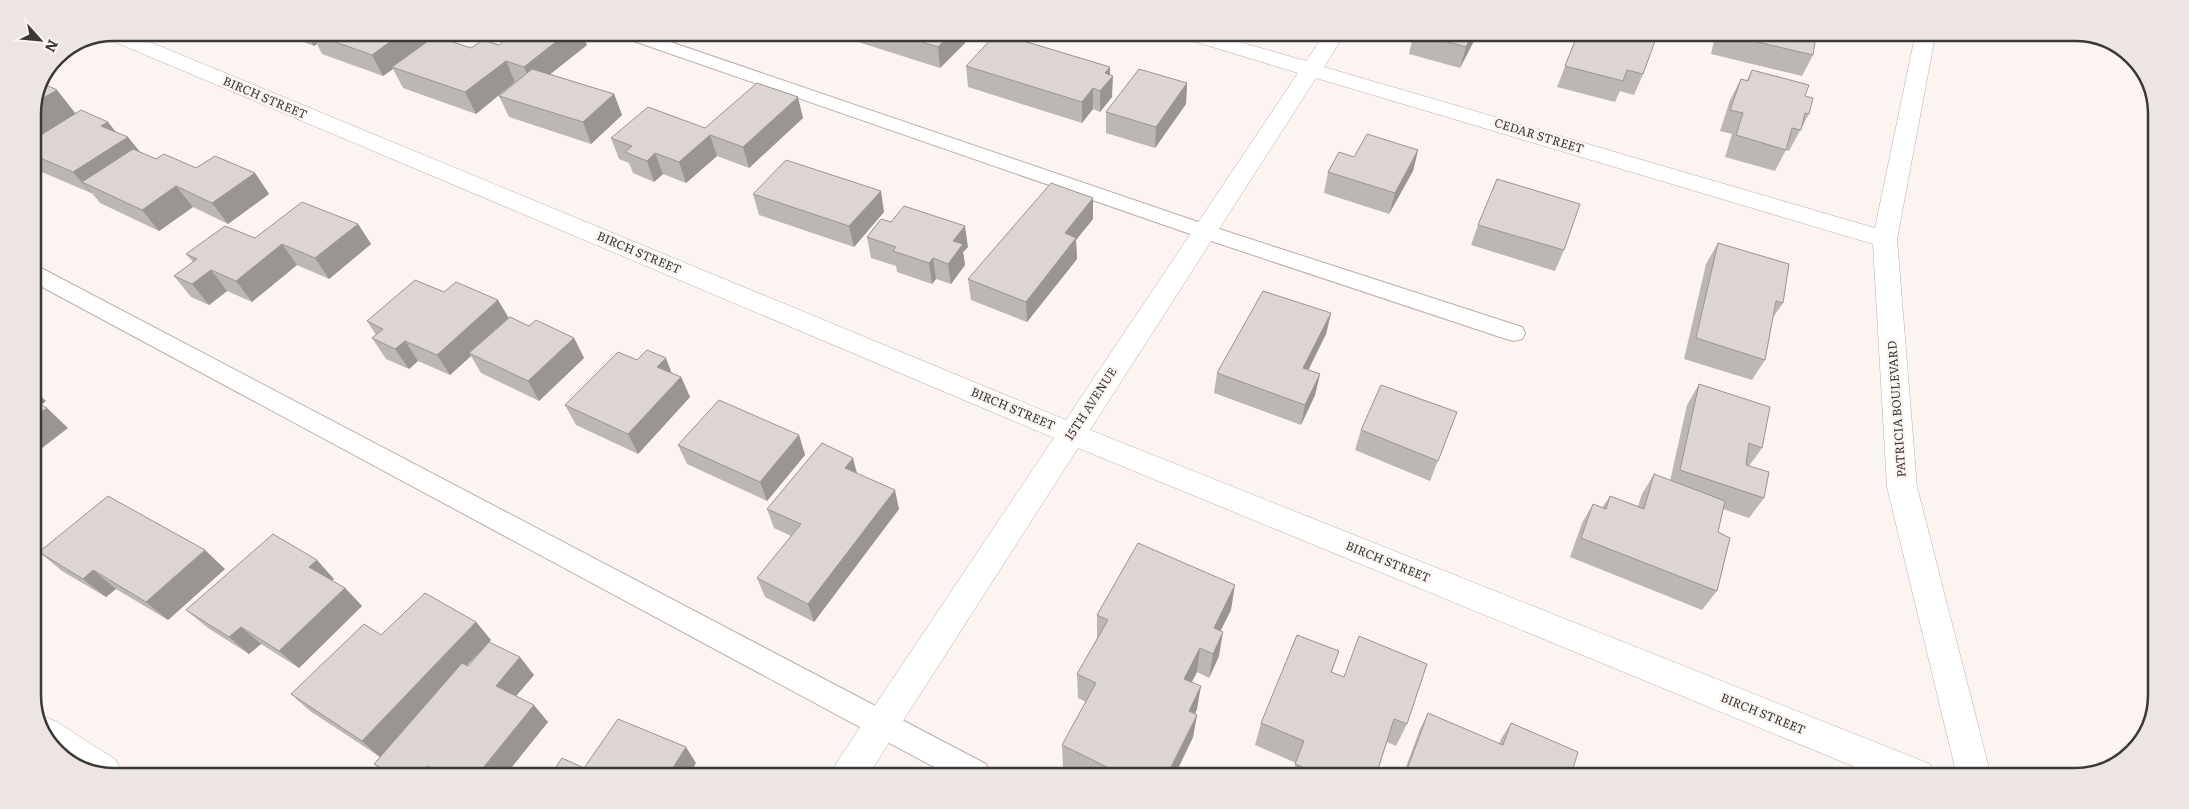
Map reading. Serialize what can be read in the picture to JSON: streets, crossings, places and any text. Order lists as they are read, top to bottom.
{
  "streets": {
    "street": [
      "BIRCH STREET",
      "CEDAR STREET",
      "15TH AVENUE",
      "PATRICIA BOULEVARD"
    ]
  },
  "crossings": [
    ["BIRCH STREET", "15TH AVENUE"],
    ["CEDAR STREET", "15TH AVENUE"],
    ["CEDAR STREET", "PATRICIA BOULEVARD"]
  ],
  "north": "bottom right"
}
